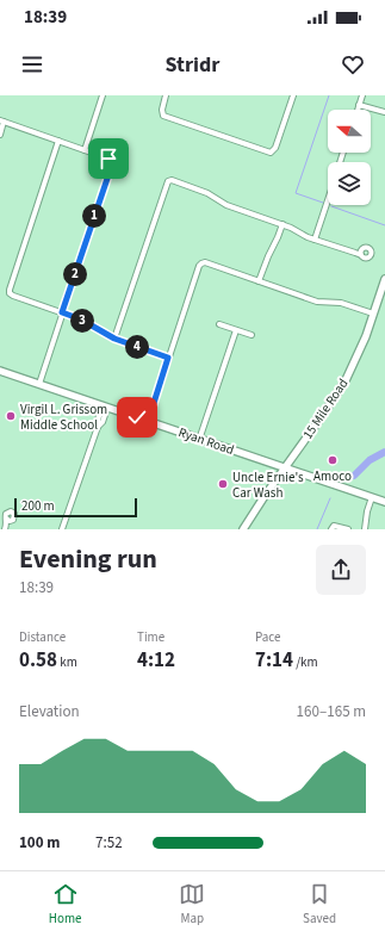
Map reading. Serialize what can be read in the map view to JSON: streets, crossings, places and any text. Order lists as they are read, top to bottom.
{
  "streets": {
    "main road": ["15 Mile Road", "Ryan Road"]
  },
  "crossings": [
    ["15 Mile Road", "Ryan Road"]
  ],
  "places": ["Virgil L. Grissom Middle School", "Amoco", "Uncle Ernie's Car Wash"],
  "scale_bar": "200 m",
  "north": "left",
  "page": {
    "status": "18:39",
    "header": "Stridr",
    "pins": [
      "1",
      "2",
      "3",
      "4"
    ],
    "scale": "200 m",
    "heading": ["Evening run", "18:39"],
    "stats": [
      ["Distance", "0.58 km"],
      ["Time", "4:12"],
      ["Pace", "7:14 /km"]
    ],
    "chart": ["Elevation", "160–165 m"],
    "list": [
      {
        "name": "100 m",
        "note": "7:52"
      }
    ],
    "tabs": ["Home", "Map", "Saved"]
  }
}
